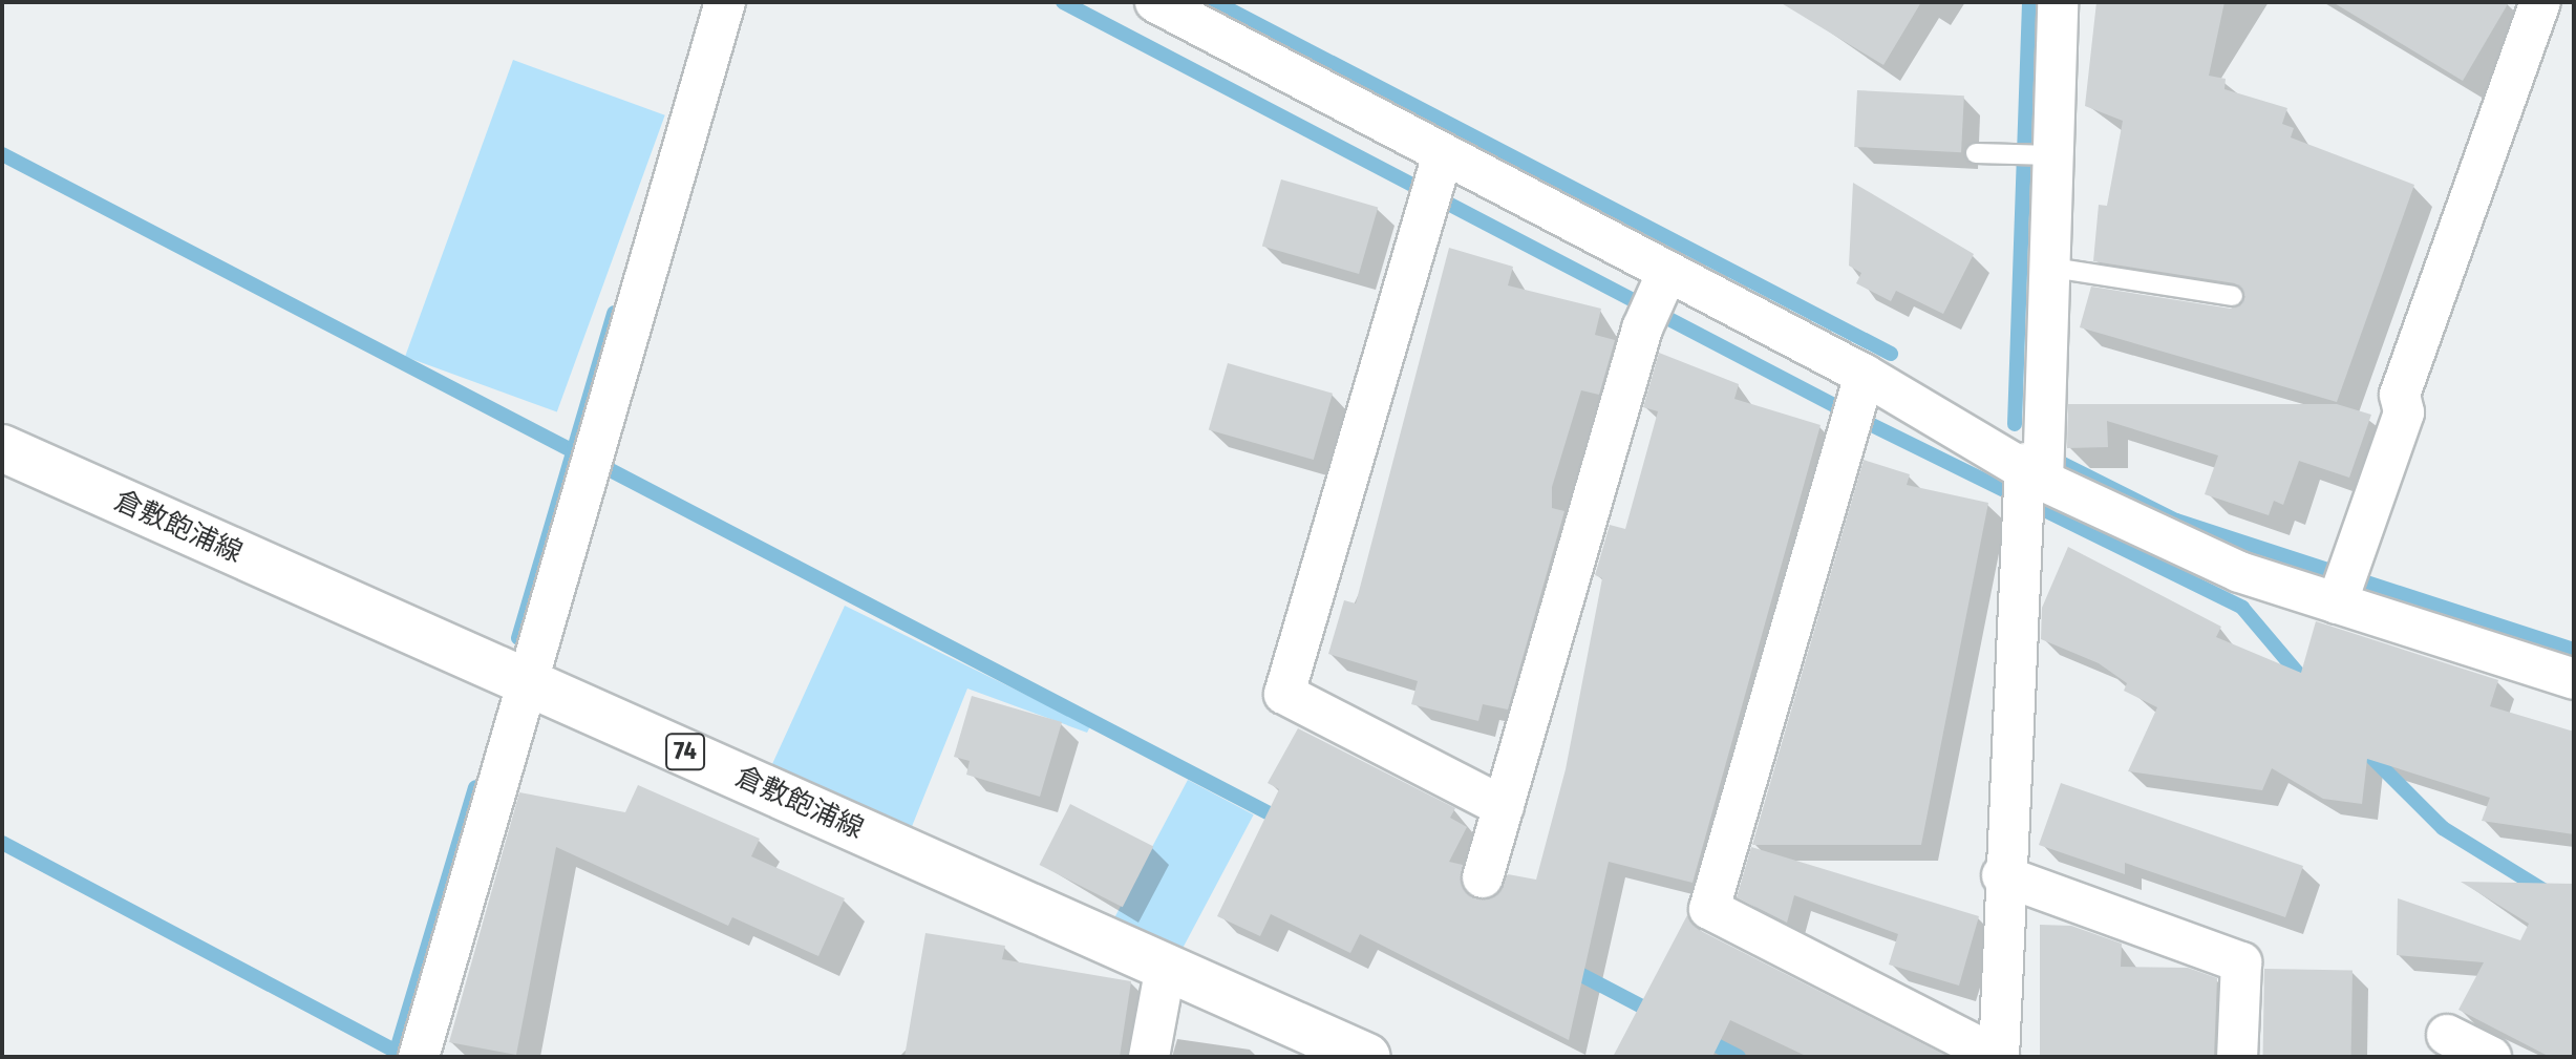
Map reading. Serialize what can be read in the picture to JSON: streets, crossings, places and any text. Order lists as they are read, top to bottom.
{
  "streets": {
    "main road": ["倉敷飽浦線", "74"]
  }
}
